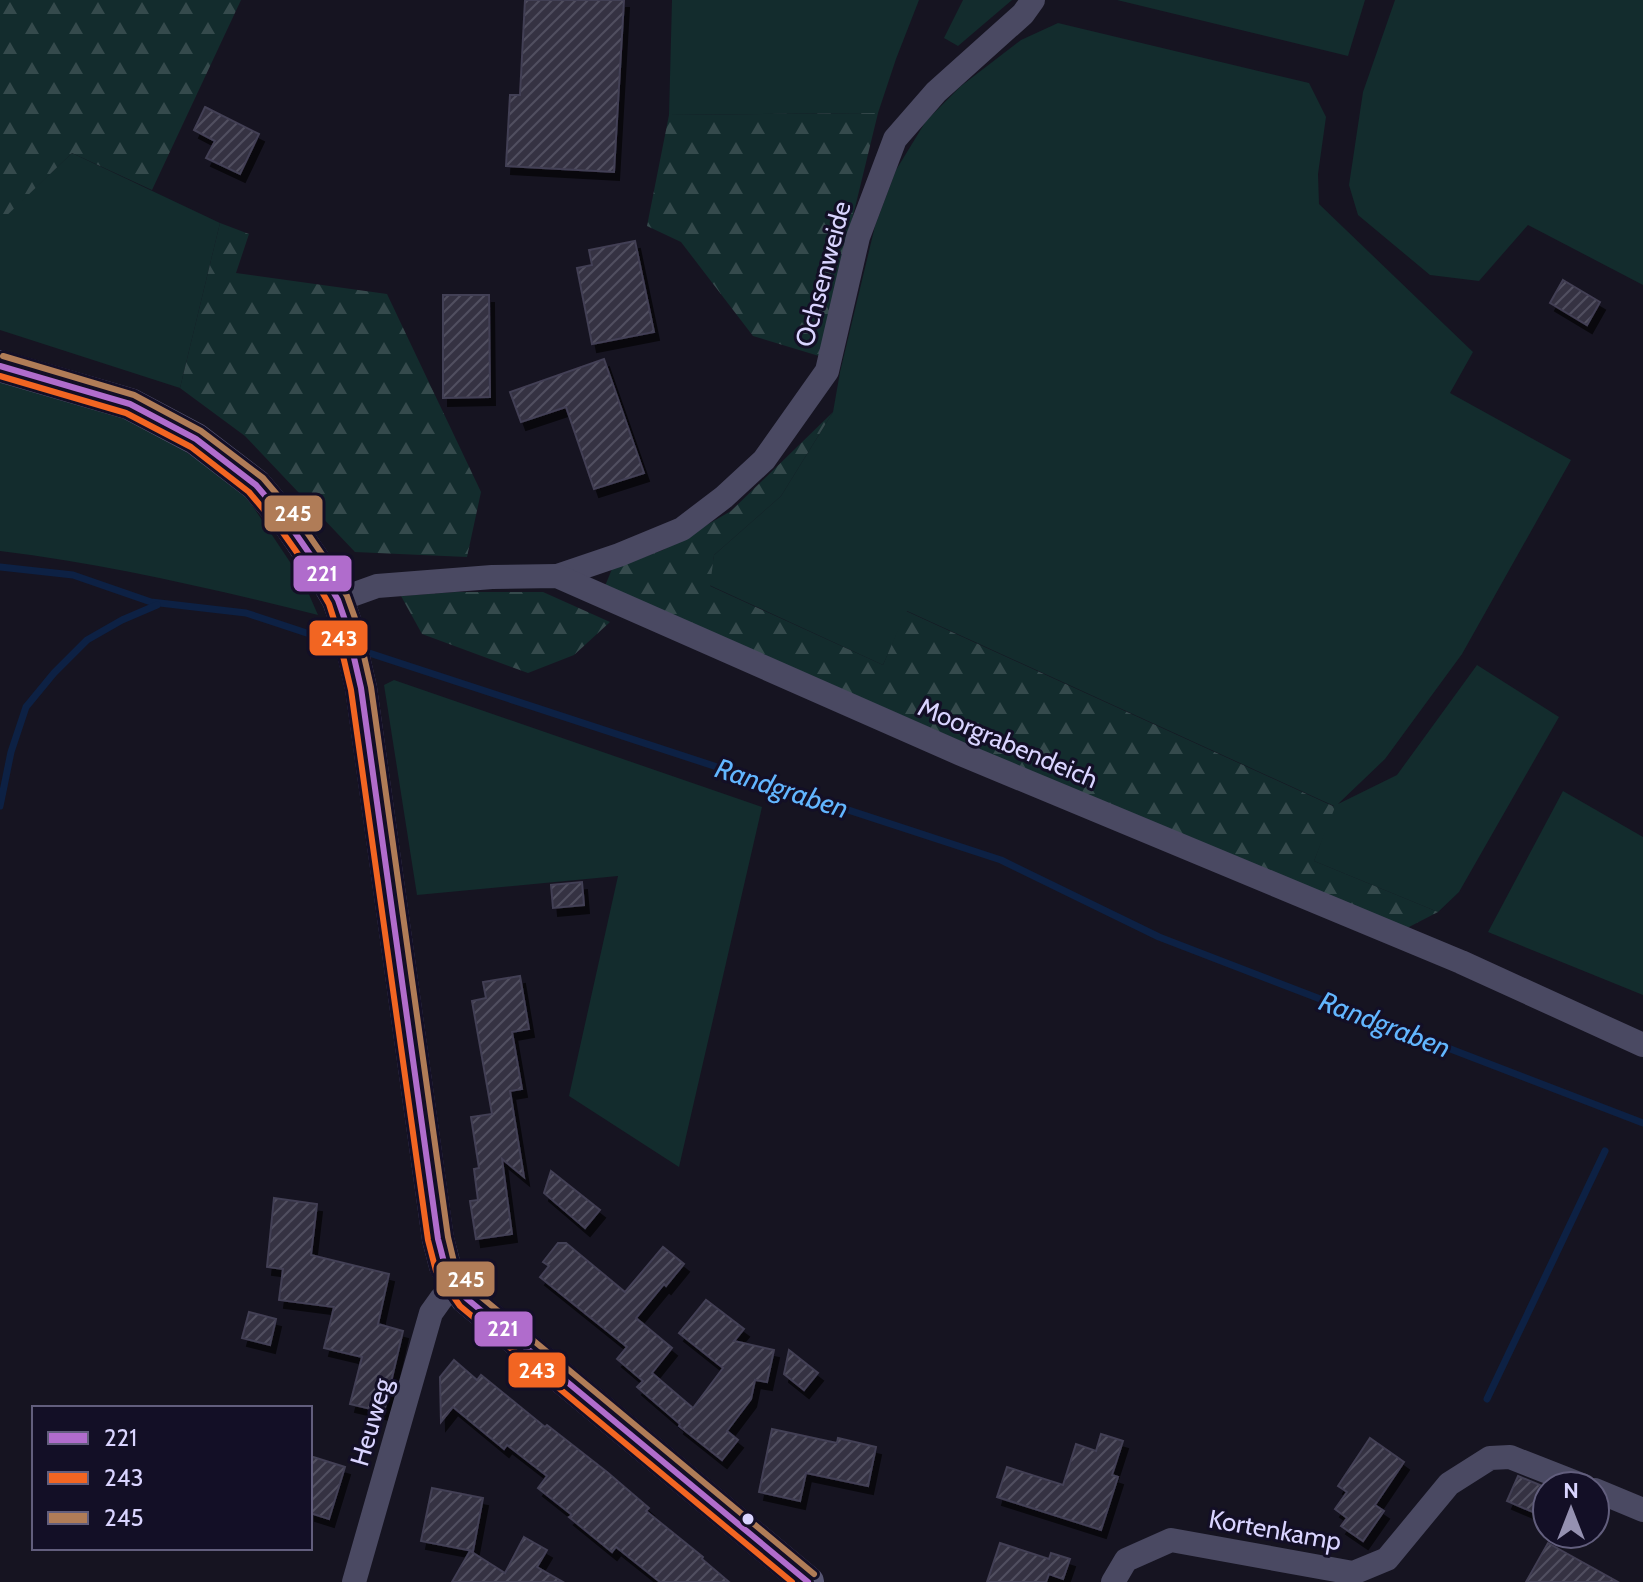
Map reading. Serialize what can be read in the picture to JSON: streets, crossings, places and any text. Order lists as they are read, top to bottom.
{
  "streets": {
    "street": [
      "Ochsenweide",
      "Moorgrabendeich",
      "Heuweg",
      "Kortenkamp"
    ]
  },
  "crossings": [
    ["Ochsenweide", "Moorgrabendeich"]
  ],
  "water": ["Randgraben"],
  "lines": ["transit line 245", "transit line 221", "transit line 243"],
  "legend": ["221", "243", "245"],
  "north": "top"
}
